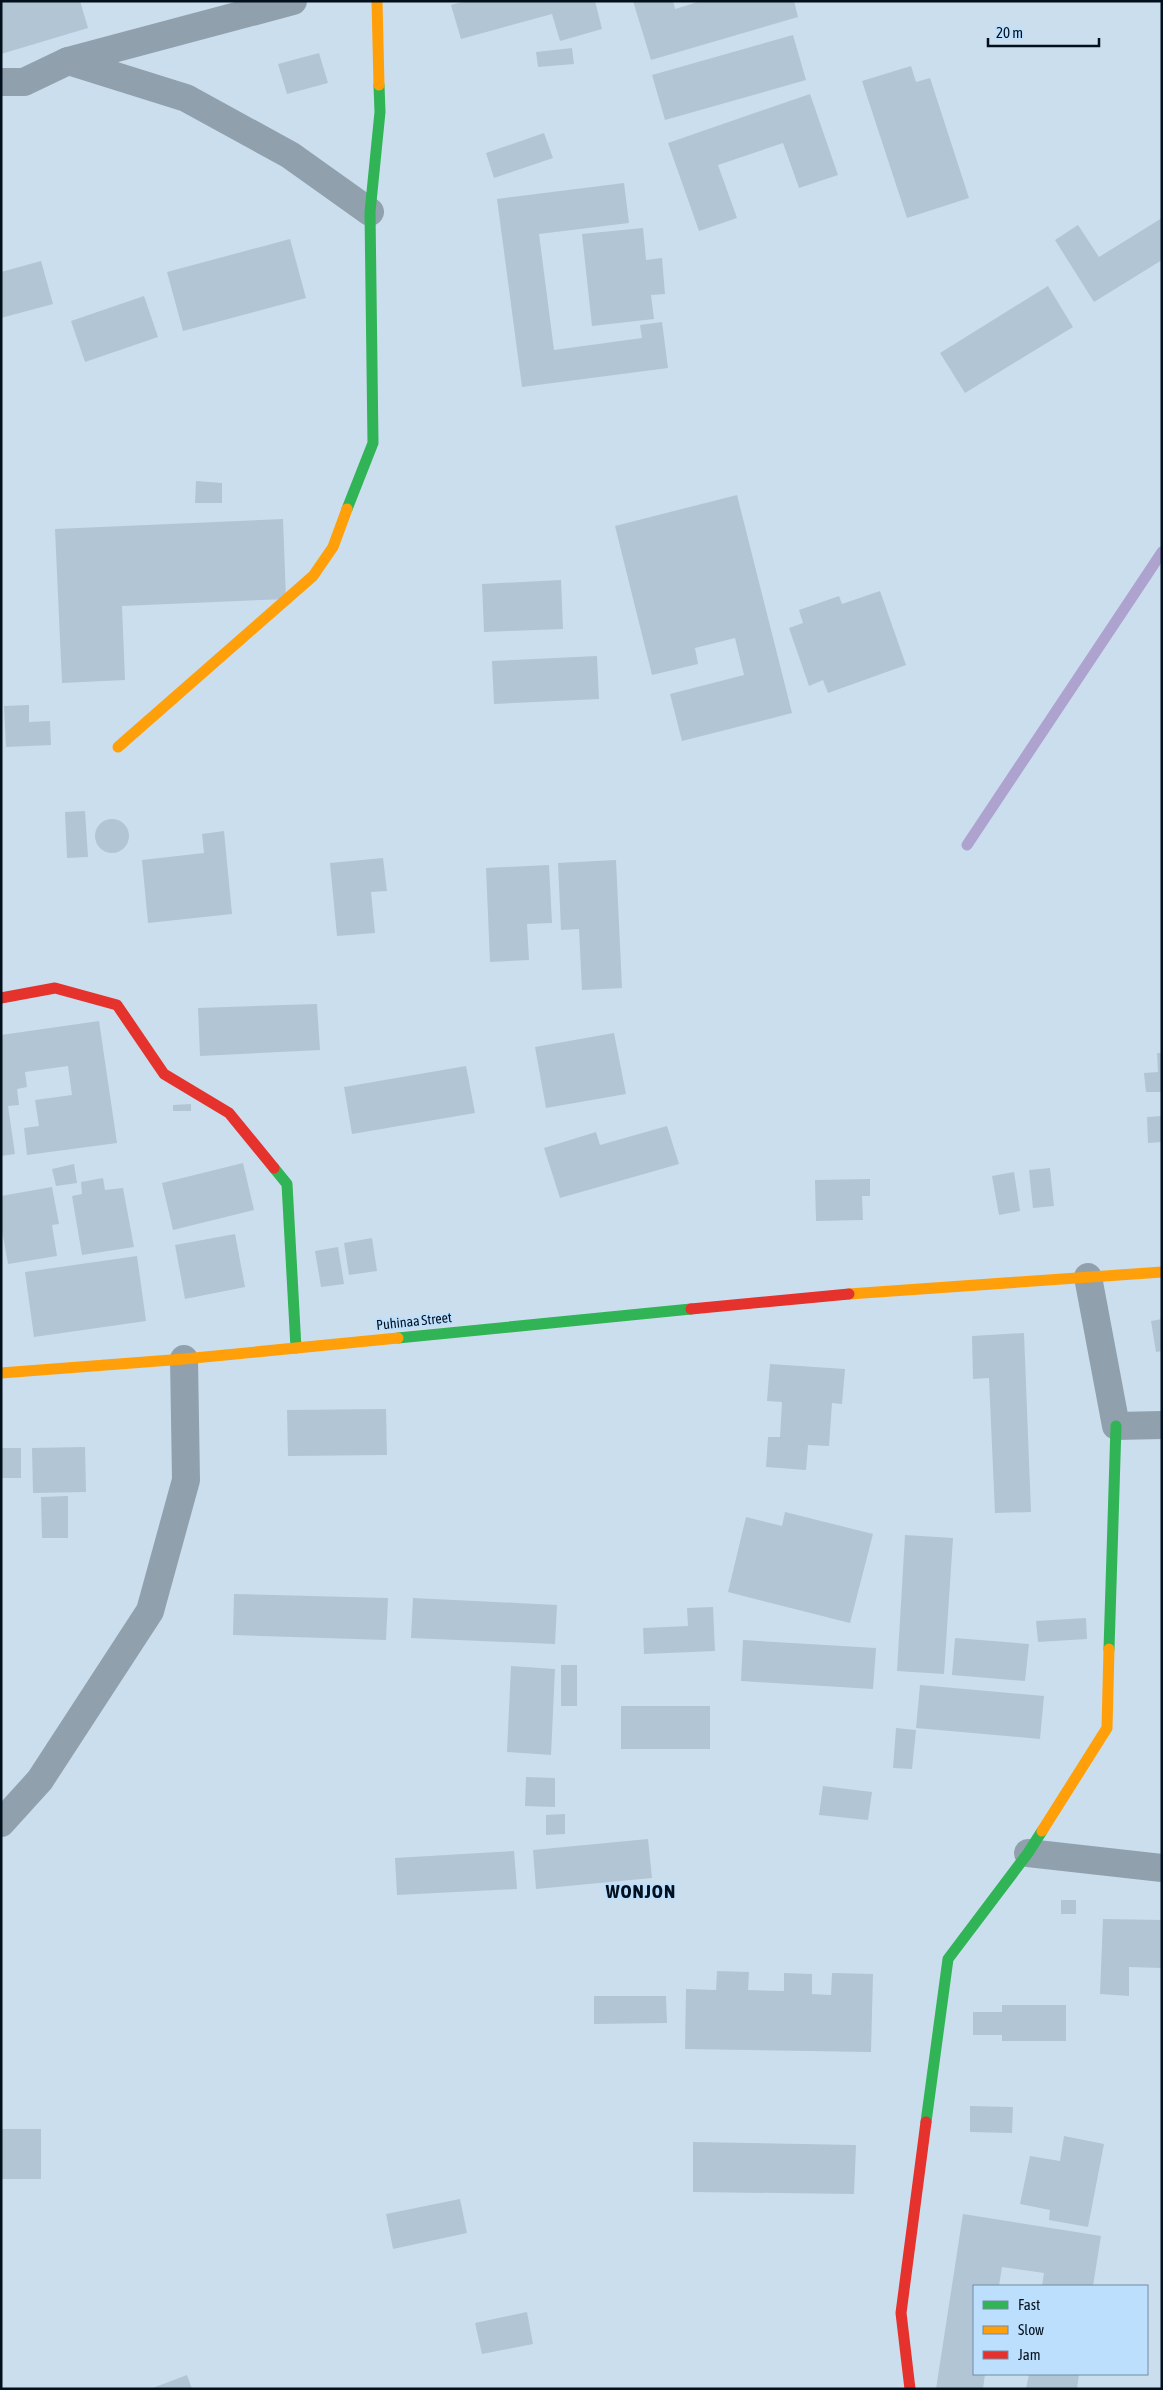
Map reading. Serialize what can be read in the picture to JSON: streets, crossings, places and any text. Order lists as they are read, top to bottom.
{
  "streets": {
    "street": ["Puhinaa Street"]
  },
  "districts": ["WONJON"],
  "legend": ["Fast", "Slow", "Jam"],
  "scale_bar": "20 m"
}
